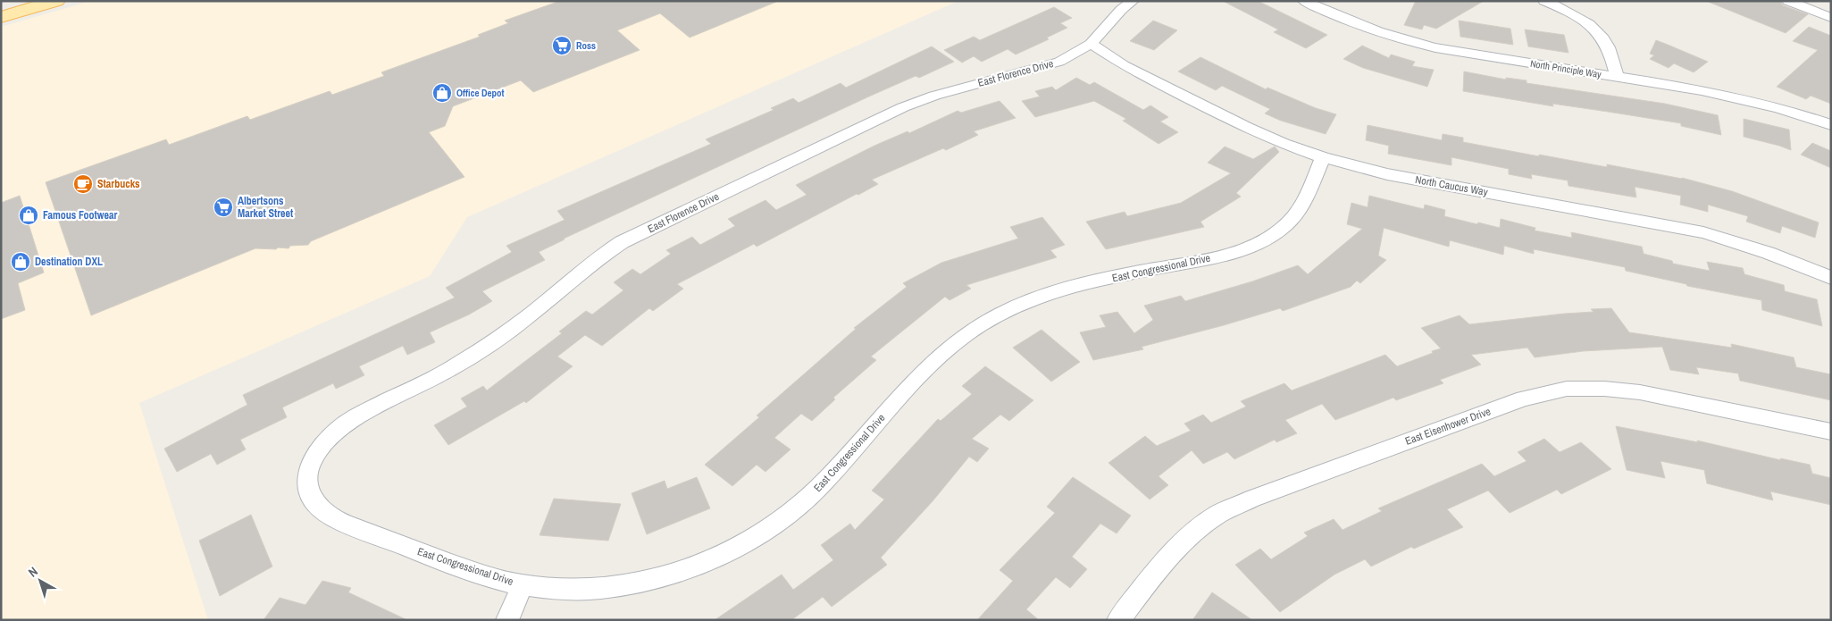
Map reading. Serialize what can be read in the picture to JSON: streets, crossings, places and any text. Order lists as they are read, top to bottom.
{
  "streets": {
    "street": [
      "North Principle Way",
      "East Florence Drive",
      "North Caucus Way",
      "East Congressional Drive",
      "East Eisenhower Drive"
    ]
  },
  "crossings": [
    ["East Florence Drive", "North Caucus Way"],
    ["East Florence Drive", "East Congressional Drive"],
    ["North Caucus Way", "East Congressional Drive"]
  ],
  "places": {
    "supermarket": ["Ross", "Albertsons Market Street"],
    "shop": ["Office Depot", "Famous Footwear", "Destination DXL"],
    "cafe": ["Starbucks"]
  },
  "north": "top left"
}
